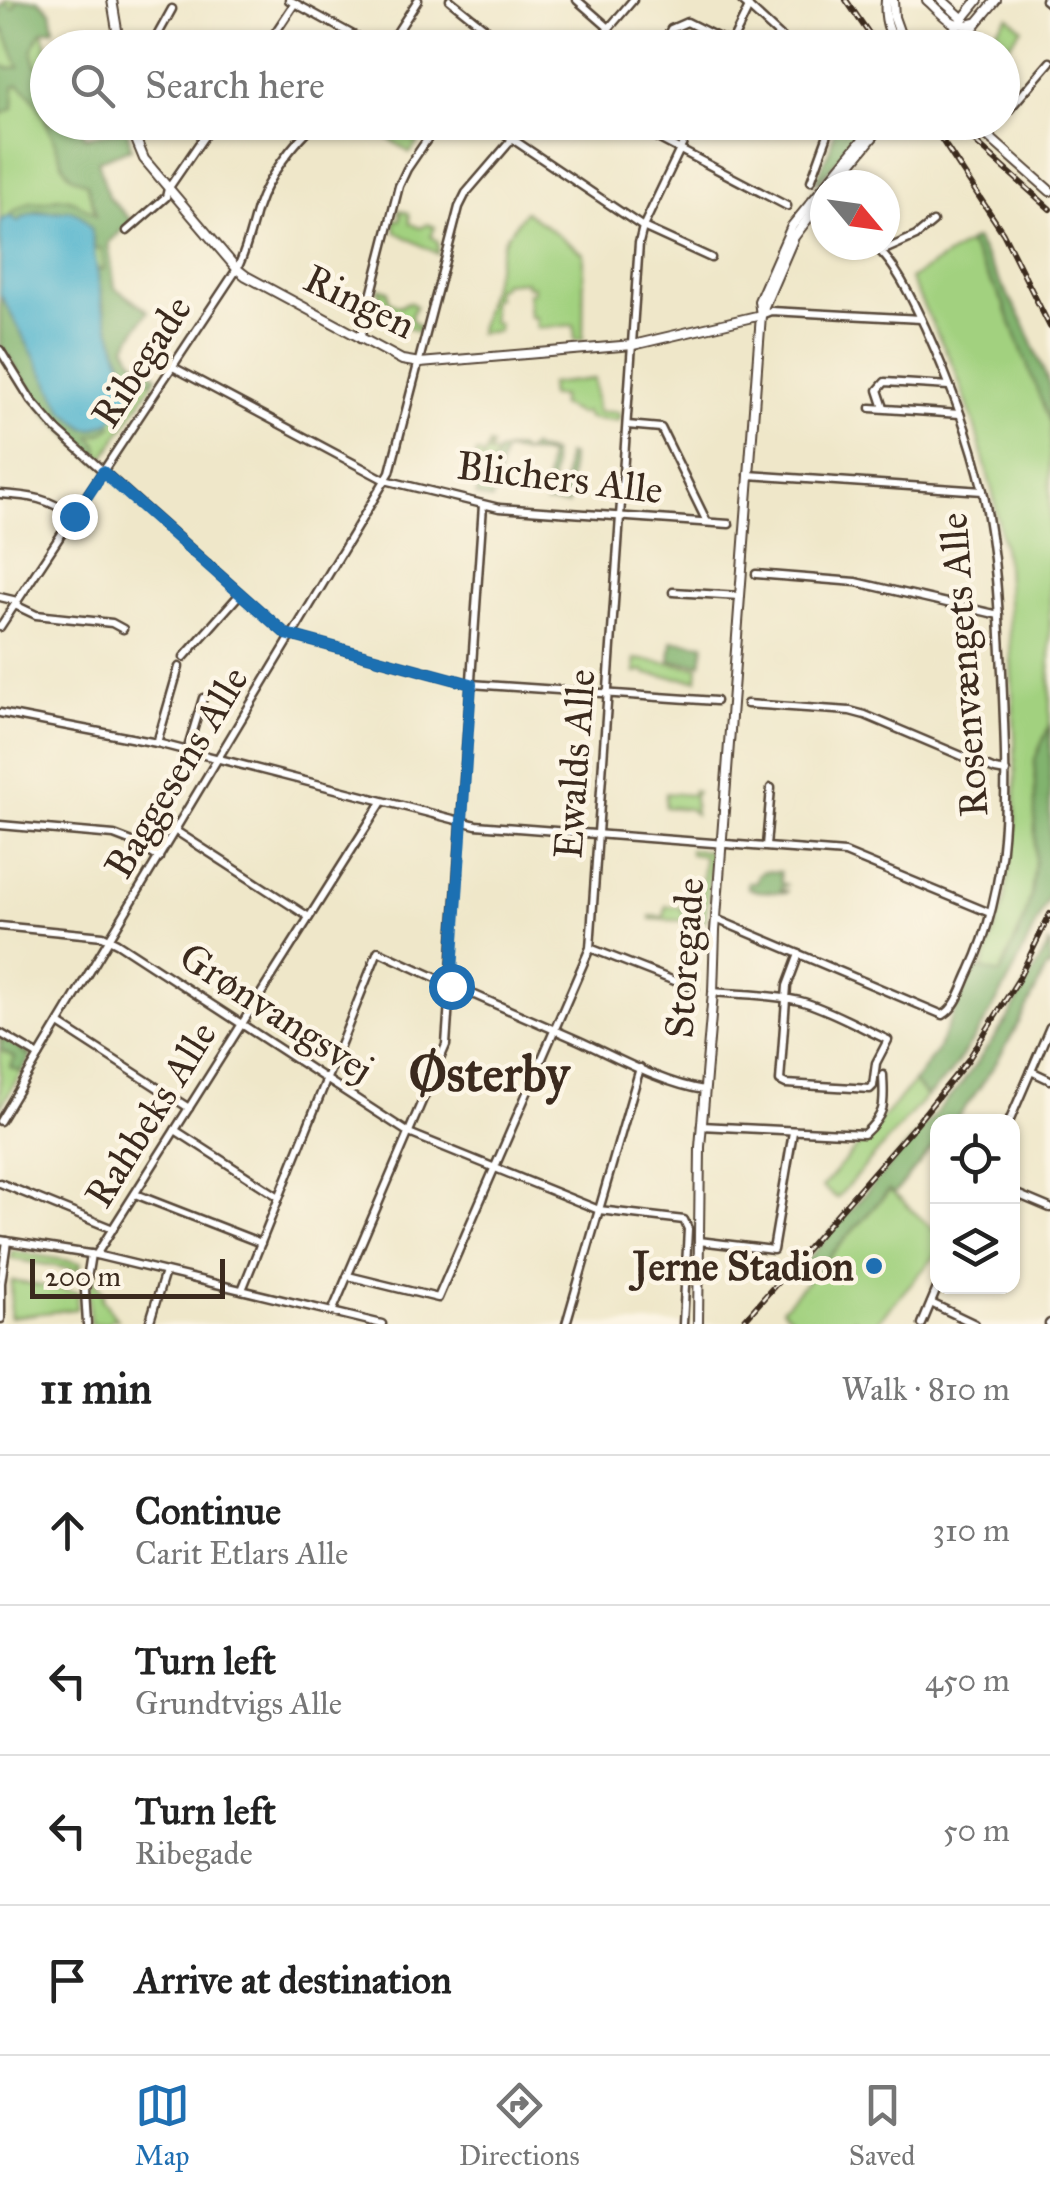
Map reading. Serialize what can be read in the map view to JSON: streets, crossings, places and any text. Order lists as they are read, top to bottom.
{
  "streets": {
    "street": [
      "Ringen",
      "Ribegade",
      "Blichers Alle",
      "Rosenvængets Alle",
      "Ewalds Alle",
      "Baggesens Alle",
      "Storegade",
      "Grønvangsvej",
      "Rahbeks Alle"
    ]
  },
  "crossings": [
    ["Ringen", "Ribegade"],
    ["Ringen", "Ewalds Alle"],
    ["Ringen", "Baggesens Alle"],
    ["Ringen", "Storegade"],
    ["Ribegade", "Blichers Alle"],
    ["Blichers Alle", "Ewalds Alle"],
    ["Blichers Alle", "Baggesens Alle"],
    ["Rosenvængets Alle", "Storegade"],
    ["Ewalds Alle", "Grønvangsvej"],
    ["Baggesens Alle", "Grønvangsvej"],
    ["Grønvangsvej", "Rahbeks Alle"]
  ],
  "districts": ["Østerby"],
  "places": ["Jerne Stadion"],
  "scale_bar": "200 m",
  "north": "bottom right",
  "page": {
    "search": "Search here",
    "scale": "200 m",
    "heading": ["11 min", "Walk · 810 m"],
    "list": [
      ["Continue", "Carit Etlars Alle", "310 m"],
      ["Turn left", "Grundtvigs Alle", "450 m"],
      ["Turn left", "Ribegade", "50 m"],
      "Arrive at destination"
    ],
    "nav": ["Map", "Directions", "Saved"]
  }
}
